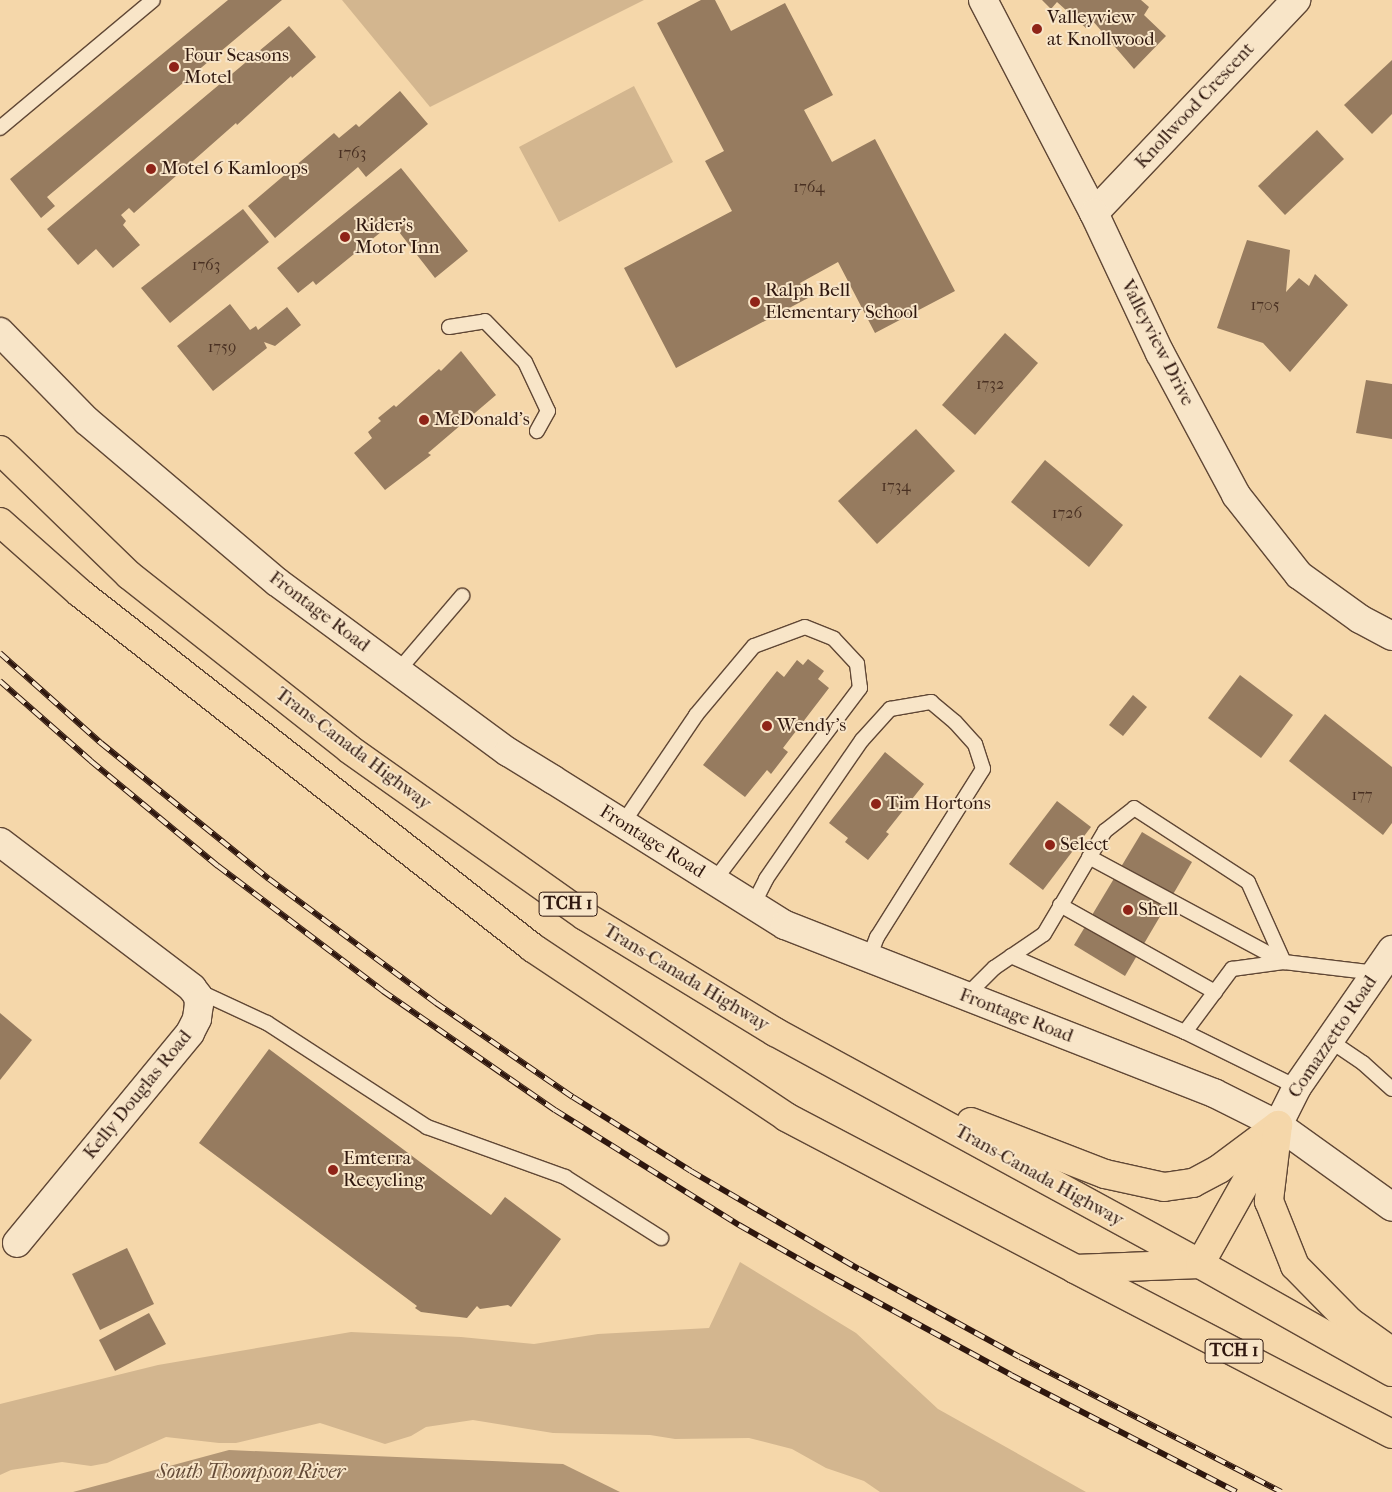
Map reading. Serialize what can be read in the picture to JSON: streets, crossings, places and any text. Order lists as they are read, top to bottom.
{
  "streets": {
    "highway": ["Trans-Canada Highway", "TCH 1"],
    "street": [
      "Knollwood Crescent",
      "Valleyview Drive",
      "Frontage Road",
      "Comazzetto Road",
      "Kelly Douglas Road"
    ]
  },
  "crossings": [
    ["Knollwood Crescent", "Valleyview Drive"],
    ["Frontage Road", "Comazzetto Road"]
  ],
  "water": ["South Thompson River"],
  "places": [
    "Valleyview at Knollwood",
    "Four Seasons Motel",
    "Motel 6 Kamloops",
    "Rider's Motor Inn",
    "Ralph Bell Elementary School",
    "McDonald's",
    "Wendy's",
    "Tim Hortons",
    "Select",
    "Shell",
    "Emterra Recycling"
  ],
  "house_numbers": [
    "1763",
    "1764",
    "1763",
    "1705",
    "1759",
    "1732",
    "1734",
    "1726",
    "177"
  ]
}
